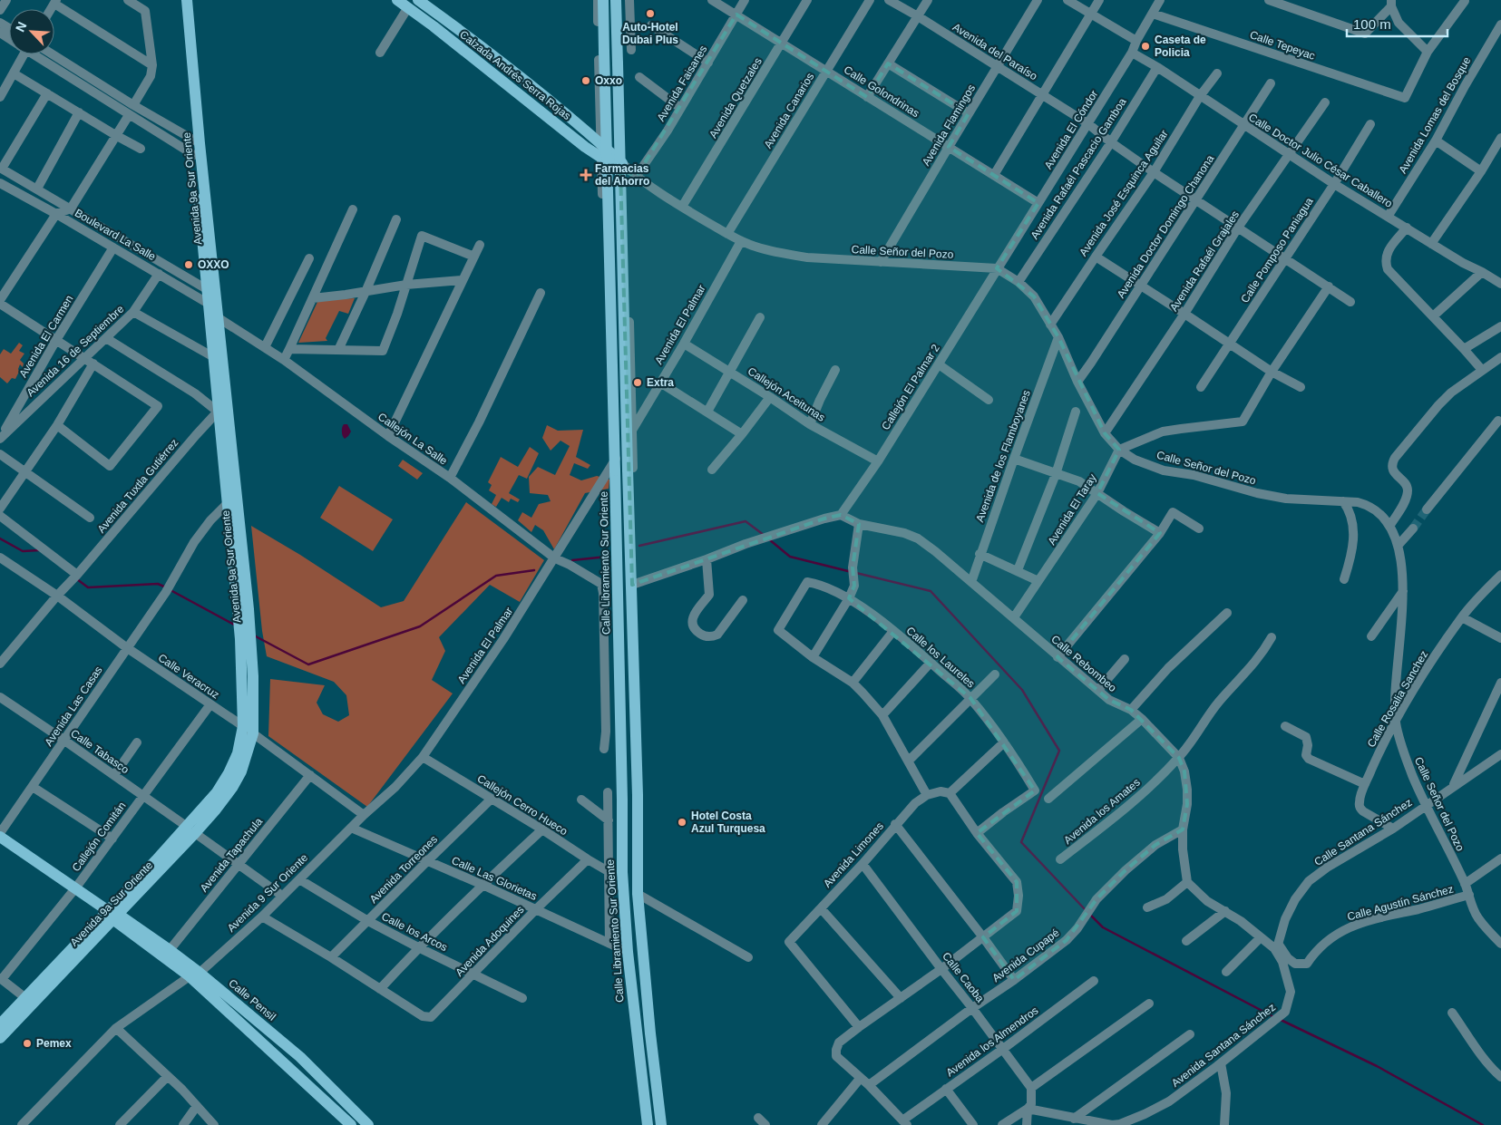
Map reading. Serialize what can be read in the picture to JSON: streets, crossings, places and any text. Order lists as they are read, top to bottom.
{
  "streets": {
    "main road": [
      "Calzada Andrés Serra Rojas",
      "Avenida 9a Sur Oriente",
      "Calle Libramiento Sur Oriente",
      "Calle Pensil"
    ],
    "street": [
      "Calle Tepeyac",
      "Avenida del Paraíso",
      "Avenida Faisanes",
      "Calle Golondrinas",
      "Avenida Quetzales",
      "Avenida Canarios",
      "Avenida Lomas del Bosque",
      "Avenida Flamingos",
      "Avenida El Cóndor",
      "Calle Doctor Julio César Caballero",
      "Avenida Rafaél Pascacio Gamboa",
      "Avenida José Esquinca Aguilar",
      "Avenida Doctor Domingo Chanona",
      "Boulevard La Salle",
      "Calle Pomposo Paniagua",
      "Calle Señor del Pozo",
      "Avenida Rafaél Grajales",
      "Avenida El Palmar",
      "Avenida El Carmen",
      "Avenida 16 de Septiembre",
      "Callejón El Palmar 2",
      "Callejón Aceitunas",
      "Callejón La Salle",
      "Avenida de los Flamboyanes",
      "Avenida Tuxtla Gutiérrez",
      "Avenida El Taray",
      "Calle los Laureles",
      "Calle Rebombeo",
      "Calle Veracruz",
      "Calle Rosalia Sanchez",
      "Avenida Las Casas",
      "Calle Tabasco",
      "Callejón Cerro Hueco",
      "Avenida los Amates",
      "Calle Santana Sánchez",
      "Callejón Comitán",
      "Avenida Tapachula",
      "Avenida Limones",
      "Avenida Torreones",
      "Calle Las Glorietas",
      "Avenida 9 Sur Oriente",
      "Calle Agustín Sánchez",
      "Calle los Arcos",
      "Avenida Adoquines",
      "Avenida Cupapé",
      "Calle Caoba",
      "Avenida los Almendros",
      "Avenida Santana Sánchez"
    ]
  },
  "crossings": [
    ["Calle Tepeyac", "Avenida El Cóndor"],
    ["Avenida del Paraíso", "Avenida Flamingos"],
    ["Avenida del Paraíso", "Avenida El Cóndor"],
    ["Avenida del Paraíso", "Avenida Rafaél Pascacio Gamboa"],
    ["Avenida del Paraíso", "Avenida José Esquinca Aguilar"],
    ["Avenida del Paraíso", "Avenida Doctor Domingo Chanona"],
    ["Avenida del Paraíso", "Calle Pomposo Paniagua"],
    ["Avenida del Paraíso", "Avenida Rafaél Grajales"],
    ["Calzada Andrés Serra Rojas", "Avenida Faisanes"],
    ["Calzada Andrés Serra Rojas", "Calle Señor del Pozo"],
    ["Avenida Faisanes", "Calle Golondrinas"],
    ["Avenida Faisanes", "Calle Señor del Pozo"],
    ["Calle Golondrinas", "Avenida Quetzales"],
    ["Calle Golondrinas", "Avenida Canarios"],
    ["Calle Golondrinas", "Avenida Flamingos"],
    ["Calle Golondrinas", "Avenida El Cóndor"],
    ["Avenida Quetzales", "Calle Señor del Pozo"],
    ["Avenida Canarios", "Calle Señor del Pozo"],
    ["Avenida Lomas del Bosque", "Calle Doctor Julio César Caballero"],
    ["Avenida Flamingos", "Calle Señor del Pozo"],
    ["Avenida El Cóndor", "Calle Doctor Julio César Caballero"],
    ["Avenida El Cóndor", "Calle Señor del Pozo"],
    ["Avenida El Cóndor", "Callejón El Palmar 2"],
    ["Calle Doctor Julio César Caballero", "Avenida Rafaél Pascacio Gamboa"],
    ["Calle Doctor Julio César Caballero", "Avenida José Esquinca Aguilar"],
    ["Calle Doctor Julio César Caballero", "Avenida Doctor Domingo Chanona"],
    ["Calle Doctor Julio César Caballero", "Calle Pomposo Paniagua"],
    ["Calle Doctor Julio César Caballero", "Avenida Rafaél Grajales"],
    ["Avenida Rafaél Pascacio Gamboa", "Calle Señor del Pozo"],
    ["Avenida 9a Sur Oriente", "Boulevard La Salle"],
    ["Avenida 9a Sur Oriente", "Callejón La Salle"],
    ["Avenida 9a Sur Oriente", "Avenida Tuxtla Gutiérrez"],
    ["Avenida 9a Sur Oriente", "Calle Veracruz"],
    ["Avenida 9a Sur Oriente", "Avenida Las Casas"],
    ["Avenida 9a Sur Oriente", "Calle Tabasco"],
    ["Avenida 9a Sur Oriente", "Calle Pensil"],
    ["Avenida José Esquinca Aguilar", "Calle Señor del Pozo"],
    ["Avenida Doctor Domingo Chanona", "Calle Señor del Pozo"],
    ["Boulevard La Salle", "Avenida El Carmen"],
    ["Boulevard La Salle", "Avenida 16 de Septiembre"],
    ["Boulevard La Salle", "Callejón La Salle"],
    ["Calle Señor del Pozo", "Avenida Rafaél Grajales"],
    ["Calle Señor del Pozo", "Avenida El Palmar"],
    ["Calle Señor del Pozo", "Callejón El Palmar 2"],
    ["Calle Señor del Pozo", "Avenida de los Flamboyanes"],
    ["Calle Señor del Pozo", "Avenida El Taray"],
    ["Calle Señor del Pozo", "Calle Rosalia Sanchez"],
    ["Calle Señor del Pozo", "Calle Santana Sánchez"],
    ["Calle Señor del Pozo", "Calle Agustín Sánchez"],
    ["Avenida El Palmar", "Callejón Aceitunas"],
    ["Avenida El Palmar", "Callejón La Salle"],
    ["Avenida El Palmar", "Calle Libramiento Sur Oriente"],
    ["Avenida El Palmar", "Calle Veracruz"],
    ["Avenida El Palmar", "Callejón Cerro Hueco"],
    ["Avenida El Palmar", "Calle Las Glorietas"],
    ["Avenida El Palmar", "Avenida 9 Sur Oriente"],
    ["Avenida El Carmen", "Avenida 16 de Septiembre"],
    ["Callejón El Palmar 2", "Callejón Aceitunas"],
    ["Callejón El Palmar 2", "Calle Rebombeo"],
    ["Avenida de los Flamboyanes", "Calle Rebombeo"],
    ["Avenida Tuxtla Gutiérrez", "Calle Veracruz"],
    ["Avenida El Taray", "Calle Rebombeo"],
    ["Calle Libramiento Sur Oriente", "Calle Las Glorietas"],
    ["Calle Rebombeo", "Avenida los Amates"],
    ["Calle Rebombeo", "Avenida Cupapé"],
    ["Calle Veracruz", "Avenida Las Casas"],
    ["Calle Veracruz", "Callejón Comitán"],
    ["Calle Veracruz", "Avenida Tapachula"],
    ["Calle Rosalia Sanchez", "Calle Santana Sánchez"],
    ["Avenida Las Casas", "Calle Tabasco"],
    ["Calle Tabasco", "Callejón Comitán"],
    ["Calle Tabasco", "Avenida Tapachula"],
    ["Calle Tabasco", "Avenida 9 Sur Oriente"],
    ["Callejón Cerro Hueco", "Avenida Torreones"],
    ["Callejón Cerro Hueco", "Avenida Adoquines"],
    ["Calle Santana Sánchez", "Calle Agustín Sánchez"],
    ["Calle Santana Sánchez", "Avenida Santana Sánchez"],
    ["Callejón Comitán", "Calle Pensil"],
    ["Avenida Tapachula", "Calle Pensil"],
    ["Avenida Limones", "Calle Caoba"],
    ["Avenida Torreones", "Calle Las Glorietas"],
    ["Avenida Torreones", "Calle los Arcos"],
    ["Calle Las Glorietas", "Avenida 9 Sur Oriente"],
    ["Calle Las Glorietas", "Avenida Adoquines"],
    ["Avenida 9 Sur Oriente", "Calle los Arcos"],
    ["Avenida 9 Sur Oriente", "Calle Pensil"],
    ["Calle Agustín Sánchez", "Avenida Santana Sánchez"],
    ["Calle los Arcos", "Avenida Adoquines"],
    ["Avenida Cupapé", "Calle Caoba"],
    ["Calle Caoba", "Avenida los Almendros"]
  ],
  "places": {
    "other": [
      "Auto-Hotel Dubai Plus",
      "Caseta de Policia",
      "Oxxo",
      "OXXO",
      "Extra",
      "Hotel Costa Azul Turquesa",
      "Pemex"
    ],
    "health": ["Farmacias del Ahorro"]
  },
  "scale_bar": "100 m",
  "north": "top left"
}
